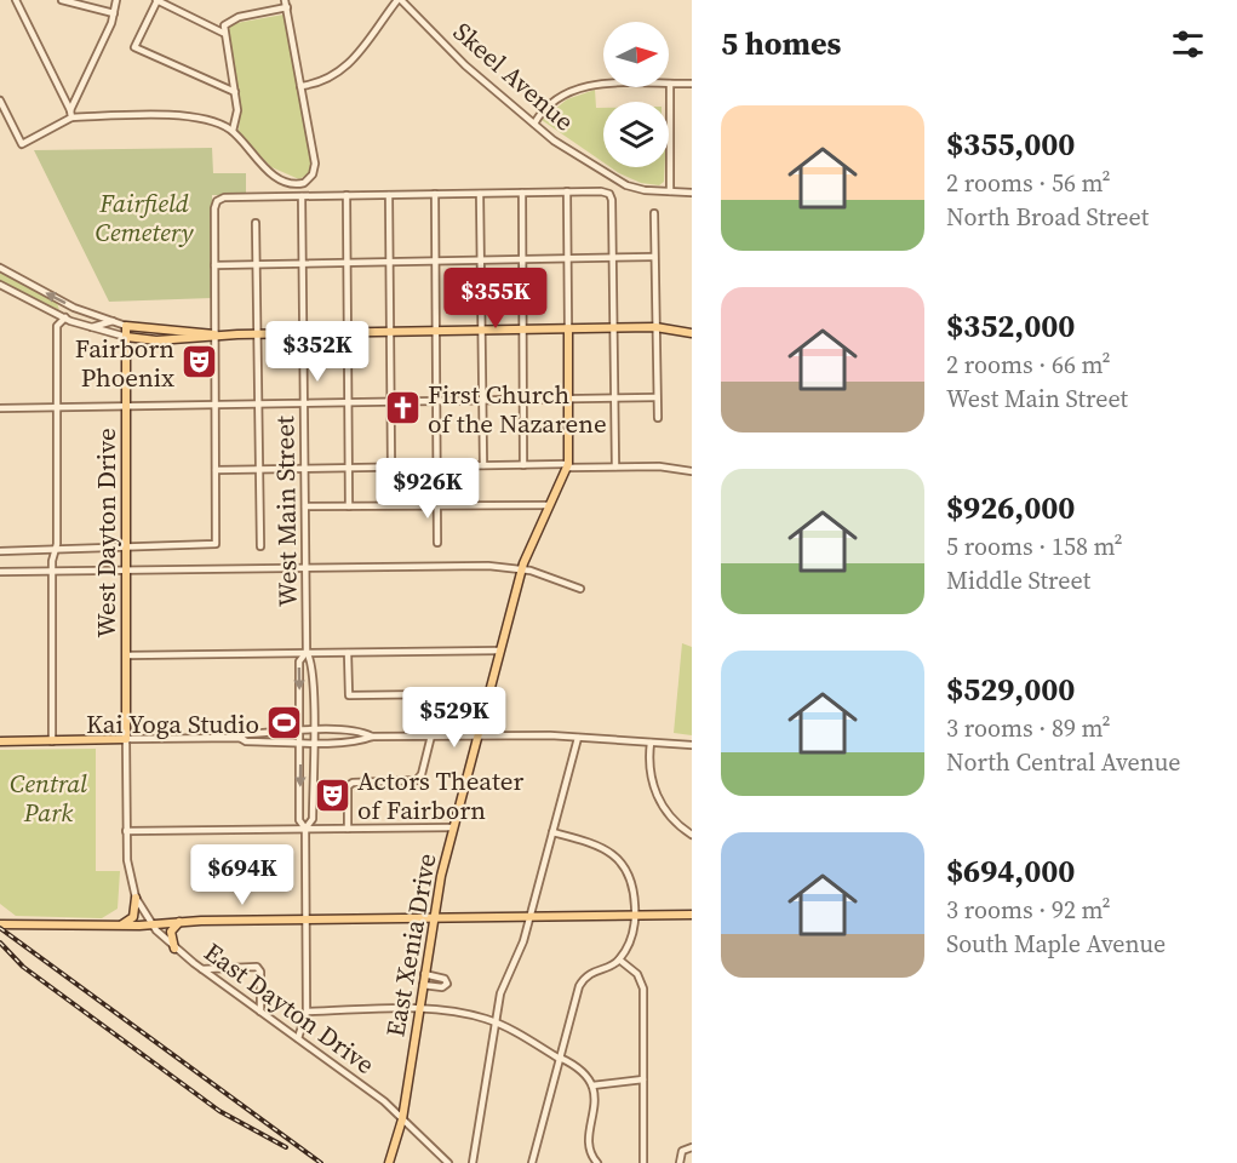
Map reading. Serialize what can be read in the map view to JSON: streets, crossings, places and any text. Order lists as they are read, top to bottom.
{
  "streets": {
    "main road": ["West Dayton Drive", "East Xenia Drive"],
    "street": ["Skeel Avenue", "West Main Street", "East Dayton Drive"]
  },
  "crossings": [
    ["West Dayton Drive", "East Dayton Drive"],
    ["East Xenia Drive", "East Dayton Drive"]
  ],
  "parks": ["Fairfield Cemetery", "Central Park"],
  "places": {
    "theatre": ["Fairborn Phoenix", "Actors Theater of Fairborn"],
    "church": ["First Church of the Nazarene"],
    "sports": ["Kai Yoga Studio"]
  },
  "north": "right",
  "page": {
    "heading": "5 homes",
    "list": [
      {
        "name": "$355,000",
        "note": "2 rooms · 56 m² · North Broad Street"
      },
      {
        "name": "$352,000",
        "note": "2 rooms · 66 m² · West Main Street"
      },
      {
        "name": "$926,000",
        "note": "5 rooms · 158 m² · Middle Street"
      },
      {
        "name": "$529,000",
        "note": "3 rooms · 89 m² · North Central Avenue"
      },
      {
        "name": "$694,000",
        "note": "3 rooms · 92 m² · South Maple Avenue"
      }
    ],
    "price": [
      "$355K",
      "$352K",
      "$926K",
      "$529K",
      "$694K"
    ]
  }
}
